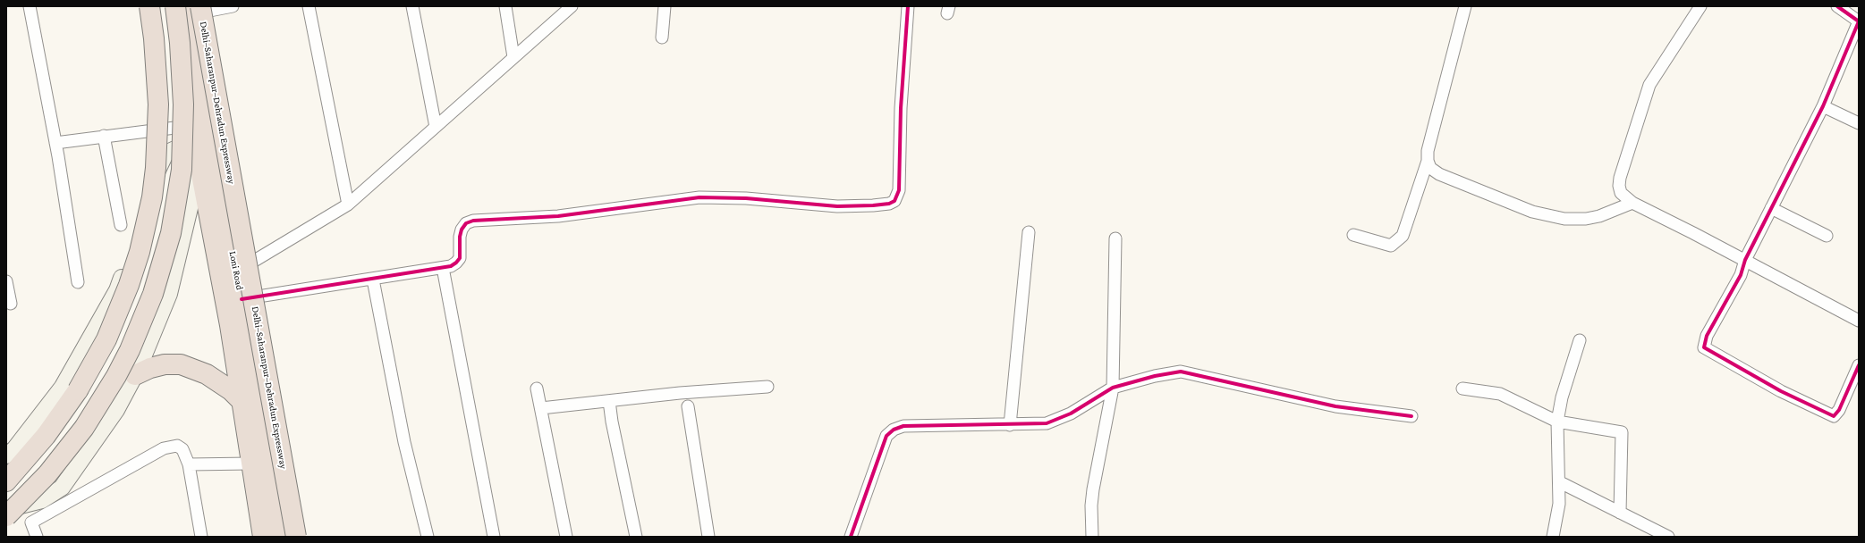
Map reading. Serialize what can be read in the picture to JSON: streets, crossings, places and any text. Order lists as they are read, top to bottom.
{
  "streets": {
    "highway": ["Delhi–Saharanpur–Dehradun Expressway", "Loni Road"]
  },
  "crossings": [
    ["Delhi–Saharanpur–Dehradun Expressway", "Loni Road"]
  ]
}
